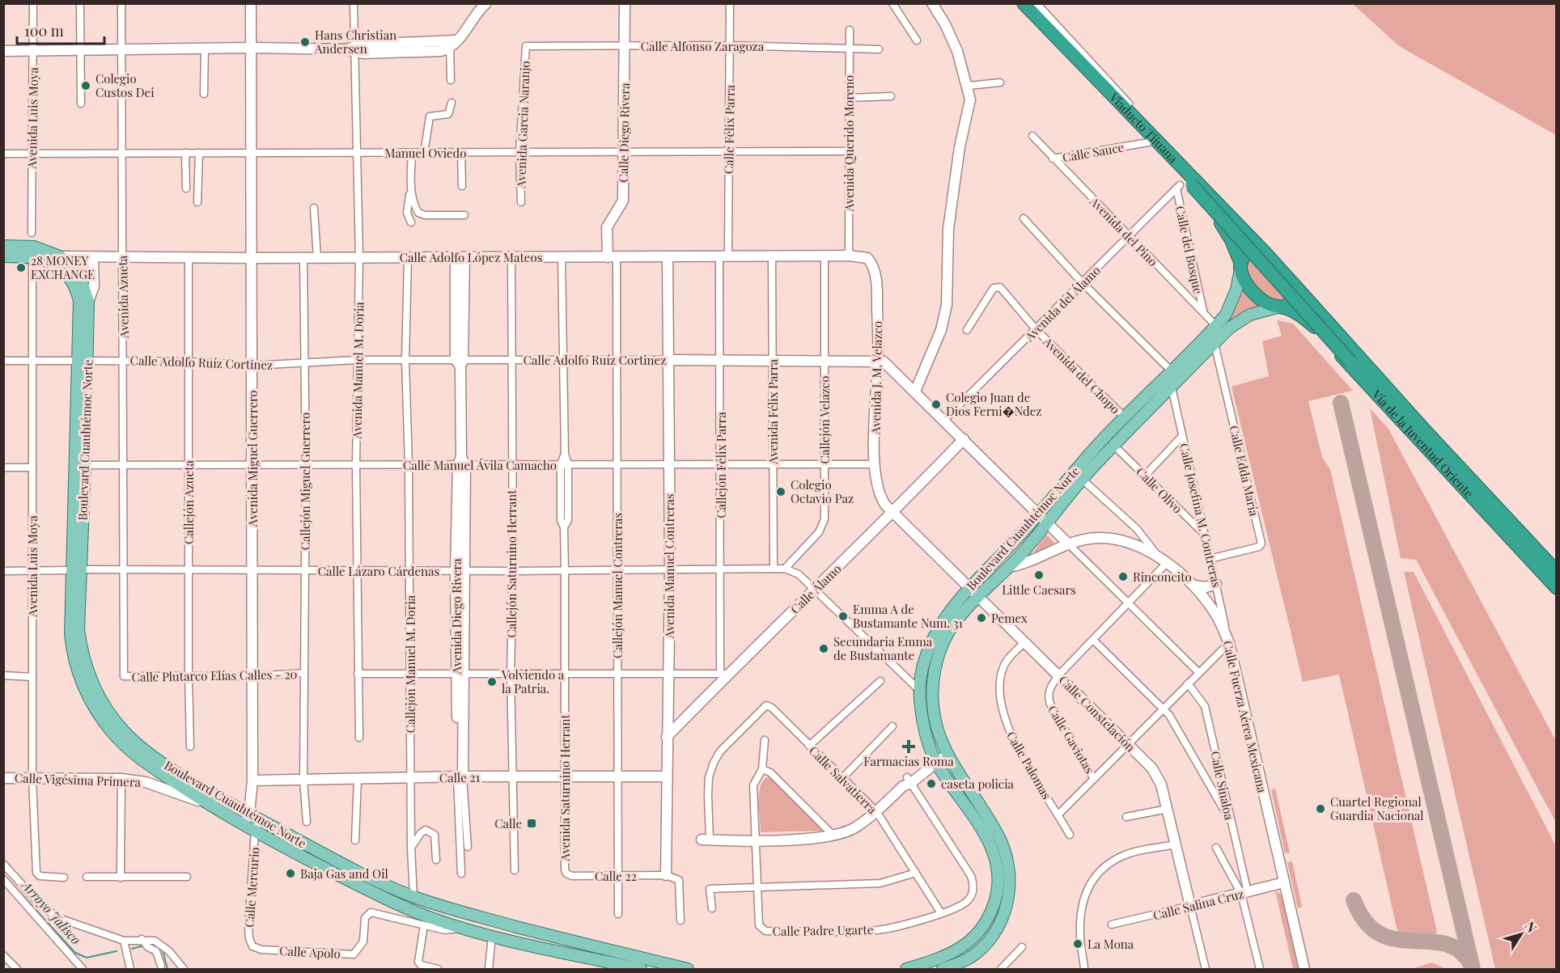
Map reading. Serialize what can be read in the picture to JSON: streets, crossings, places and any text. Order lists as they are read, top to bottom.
{
  "streets": {
    "highway": ["Viaducto Tijuana", "Vía de la Juventud Oriente"],
    "main road": ["Boulevard Cuauhtémoc Norte"],
    "street": [
      "Calle Alfonso Zaragoza",
      "Avenida Luis Moya",
      "Avenida Garcia Naranjo",
      "Calle Félix Parra",
      "Calle Diego Rivera",
      "Avenida Querido Moreno",
      "Calle Sauce",
      "Manuel Oviedo",
      "Avenida del Pino",
      "Calle del Bosque",
      "Calle Adolfo López Mateos",
      "Avenida Azueta",
      "Avenida del Álamo",
      "Calle Adolfo Ruíz Cortinez",
      "Avenida Manuel M. Doria",
      "Avenida del Chopo",
      "Avenida J. M. Velazco",
      "Avenida Félix Parra",
      "Callejón Velazco",
      "Avenida Miguel Guerrero",
      "Calle Manuel Ávila Camacho",
      "Callejón Félix Parra",
      "Calle Edda María",
      "Callejón Miguel Guerrero",
      "Calle Olivo",
      "Callejón Azueta",
      "Calle Josefina M. Contreras",
      "Callejón Saturnino Herrant",
      "Avenida Manuel Contreras",
      "Calle Lázaro Cárdenas",
      "Callejón Manuel Contreras",
      "Calle Álamo",
      "Avenida Diego Rivera",
      "Callejón Manuel M. Doria",
      "Calle Plutarco Elías Calles - 20",
      "Calle Constelación",
      "Calle Fuerza Aérea Mexicana",
      "Calle Gaviotas",
      "Calle Palomas",
      "Calle 21",
      "Calle Vigésima Primera",
      "Calle Salvatierra",
      "Calle Sinaloa",
      "Avenida Saturnino Herrant",
      "Calle 22",
      "Calle Mercurio",
      "Calle Salina Cruz",
      "Calle Padre Ugarte",
      "Calle Apolo"
    ]
  },
  "crossings": [
    ["Calle Alfonso Zaragoza", "Avenida Garcia Naranjo"],
    ["Calle Alfonso Zaragoza", "Calle Félix Parra"],
    ["Calle Alfonso Zaragoza", "Calle Diego Rivera"],
    ["Calle Alfonso Zaragoza", "Avenida Querido Moreno"],
    ["Avenida Luis Moya", "Manuel Oviedo"],
    ["Avenida Luis Moya", "Calle Adolfo Ruíz Cortinez"],
    ["Avenida Luis Moya", "Boulevard Cuauhtémoc Norte"],
    ["Avenida Luis Moya", "Calle Lázaro Cárdenas"],
    ["Avenida Luis Moya", "Calle Vigésima Primera"],
    ["Avenida Garcia Naranjo", "Manuel Oviedo"],
    ["Viaducto Tijuana", "Vía de la Juventud Oriente"],
    ["Calle Félix Parra", "Manuel Oviedo"],
    ["Calle Félix Parra", "Calle Adolfo López Mateos"],
    ["Calle Félix Parra", "Callejón Félix Parra"],
    ["Calle Diego Rivera", "Manuel Oviedo"],
    ["Calle Diego Rivera", "Calle Adolfo López Mateos"],
    ["Calle Diego Rivera", "Callejón Manuel Contreras"],
    ["Avenida Querido Moreno", "Manuel Oviedo"],
    ["Avenida Querido Moreno", "Calle Adolfo López Mateos"],
    ["Avenida Querido Moreno", "Avenida J. M. Velazco"],
    ["Calle Sauce", "Avenida del Pino"],
    ["Manuel Oviedo", "Avenida Azueta"],
    ["Manuel Oviedo", "Avenida Manuel M. Doria"],
    ["Manuel Oviedo", "Avenida Miguel Guerrero"],
    ["Avenida del Pino", "Calle del Bosque"],
    ["Avenida del Pino", "Avenida del Álamo"],
    ["Avenida del Pino", "Boulevard Cuauhtémoc Norte"],
    ["Calle del Bosque", "Avenida del Álamo"],
    ["Calle Adolfo López Mateos", "Avenida Azueta"],
    ["Calle Adolfo López Mateos", "Avenida Manuel M. Doria"],
    ["Calle Adolfo López Mateos", "Avenida J. M. Velazco"],
    ["Calle Adolfo López Mateos", "Avenida Félix Parra"],
    ["Calle Adolfo López Mateos", "Callejón Velazco"],
    ["Calle Adolfo López Mateos", "Boulevard Cuauhtémoc Norte"],
    ["Calle Adolfo López Mateos", "Avenida Miguel Guerrero"],
    ["Calle Adolfo López Mateos", "Callejón Félix Parra"],
    ["Calle Adolfo López Mateos", "Callejón Miguel Guerrero"],
    ["Calle Adolfo López Mateos", "Callejón Azueta"],
    ["Calle Adolfo López Mateos", "Callejón Saturnino Herrant"],
    ["Calle Adolfo López Mateos", "Avenida Manuel Contreras"],
    ["Calle Adolfo López Mateos", "Callejón Manuel Contreras"],
    ["Calle Adolfo López Mateos", "Avenida Diego Rivera"],
    ["Calle Adolfo López Mateos", "Callejón Manuel M. Doria"],
    ["Calle Adolfo López Mateos", "Avenida Saturnino Herrant"],
    ["Avenida Azueta", "Calle Adolfo Ruíz Cortinez"],
    ["Avenida Azueta", "Calle Manuel Ávila Camacho"],
    ["Avenida Azueta", "Calle Lázaro Cárdenas"],
    ["Avenida Azueta", "Calle Plutarco Elías Calles - 20"],
    ["Avenida del Álamo", "Avenida del Chopo"],
    ["Calle Adolfo Ruíz Cortinez", "Avenida Manuel M. Doria"],
    ["Calle Adolfo Ruíz Cortinez", "Avenida J. M. Velazco"],
    ["Calle Adolfo Ruíz Cortinez", "Avenida Félix Parra"],
    ["Calle Adolfo Ruíz Cortinez", "Callejón Velazco"],
    ["Calle Adolfo Ruíz Cortinez", "Boulevard Cuauhtémoc Norte"],
    ["Calle Adolfo Ruíz Cortinez", "Avenida Miguel Guerrero"],
    ["Calle Adolfo Ruíz Cortinez", "Callejón Félix Parra"],
    ["Calle Adolfo Ruíz Cortinez", "Callejón Miguel Guerrero"],
    ["Calle Adolfo Ruíz Cortinez", "Callejón Azueta"],
    ["Calle Adolfo Ruíz Cortinez", "Callejón Saturnino Herrant"],
    ["Calle Adolfo Ruíz Cortinez", "Avenida Manuel Contreras"],
    ["Calle Adolfo Ruíz Cortinez", "Callejón Manuel Contreras"],
    ["Calle Adolfo Ruíz Cortinez", "Avenida Diego Rivera"],
    ["Calle Adolfo Ruíz Cortinez", "Callejón Manuel M. Doria"],
    ["Calle Adolfo Ruíz Cortinez", "Avenida Saturnino Herrant"],
    ["Avenida Manuel M. Doria", "Calle Manuel Ávila Camacho"],
    ["Avenida Manuel M. Doria", "Calle Lázaro Cárdenas"],
    ["Avenida del Chopo", "Boulevard Cuauhtémoc Norte"],
    ["Avenida J. M. Velazco", "Calle Manuel Ávila Camacho"],
    ["Avenida J. M. Velazco", "Calle Álamo"],
    ["Avenida J. M. Velazco", "Calle Constelación"],
    ["Avenida Félix Parra", "Calle Manuel Ávila Camacho"],
    ["Avenida Félix Parra", "Calle Lázaro Cárdenas"],
    ["Callejón Velazco", "Calle Manuel Ávila Camacho"],
    ["Callejón Velazco", "Calle Lázaro Cárdenas"],
    ["Boulevard Cuauhtémoc Norte", "Vía de la Juventud Oriente"],
    ["Boulevard Cuauhtémoc Norte", "Avenida Miguel Guerrero"],
    ["Boulevard Cuauhtémoc Norte", "Calle Manuel Ávila Camacho"],
    ["Boulevard Cuauhtémoc Norte", "Calle Edda María"],
    ["Boulevard Cuauhtémoc Norte", "Calle Olivo"],
    ["Boulevard Cuauhtémoc Norte", "Calle Josefina M. Contreras"],
    ["Boulevard Cuauhtémoc Norte", "Calle Lázaro Cárdenas"],
    ["Boulevard Cuauhtémoc Norte", "Callejón Manuel M. Doria"],
    ["Boulevard Cuauhtémoc Norte", "Calle Constelación"],
    ["Boulevard Cuauhtémoc Norte", "Calle Fuerza Aérea Mexicana"],
    ["Boulevard Cuauhtémoc Norte", "Calle Vigésima Primera"],
    ["Boulevard Cuauhtémoc Norte", "Calle Mercurio"],
    ["Avenida Miguel Guerrero", "Calle Manuel Ávila Camacho"],
    ["Avenida Miguel Guerrero", "Calle Lázaro Cárdenas"],
    ["Avenida Miguel Guerrero", "Calle Plutarco Elías Calles - 20"],
    ["Avenida Miguel Guerrero", "Calle 21"],
    ["Calle Manuel Ávila Camacho", "Callejón Félix Parra"],
    ["Calle Manuel Ávila Camacho", "Callejón Miguel Guerrero"],
    ["Calle Manuel Ávila Camacho", "Callejón Azueta"],
    ["Calle Manuel Ávila Camacho", "Callejón Saturnino Herrant"],
    ["Calle Manuel Ávila Camacho", "Avenida Manuel Contreras"],
    ["Calle Manuel Ávila Camacho", "Callejón Manuel Contreras"],
    ["Calle Manuel Ávila Camacho", "Avenida Diego Rivera"],
    ["Calle Manuel Ávila Camacho", "Callejón Manuel M. Doria"],
    ["Calle Manuel Ávila Camacho", "Avenida Saturnino Herrant"],
    ["Callejón Félix Parra", "Calle Lázaro Cárdenas"],
    ["Callejón Félix Parra", "Calle Álamo"],
    ["Calle Edda María", "Calle Josefina M. Contreras"],
    ["Callejón Miguel Guerrero", "Calle Lázaro Cárdenas"],
    ["Callejón Miguel Guerrero", "Calle Plutarco Elías Calles - 20"],
    ["Callejón Miguel Guerrero", "Calle 21"],
    ["Calle Olivo", "Calle Josefina M. Contreras"],
    ["Callejón Azueta", "Calle Lázaro Cárdenas"],
    ["Callejón Azueta", "Calle Plutarco Elías Calles - 20"],
    ["Calle Josefina M. Contreras", "Calle Fuerza Aérea Mexicana"],
    ["Callejón Saturnino Herrant", "Calle Lázaro Cárdenas"],
    ["Callejón Saturnino Herrant", "Calle 21"],
    ["Avenida Manuel Contreras", "Calle Lázaro Cárdenas"],
    ["Avenida Manuel Contreras", "Calle Álamo"],
    ["Avenida Manuel Contreras", "Calle 21"],
    ["Avenida Manuel Contreras", "Calle 22"],
    ["Calle Lázaro Cárdenas", "Callejón Manuel Contreras"],
    ["Calle Lázaro Cárdenas", "Avenida Diego Rivera"],
    ["Calle Lázaro Cárdenas", "Callejón Manuel M. Doria"],
    ["Calle Lázaro Cárdenas", "Avenida Saturnino Herrant"],
    ["Callejón Manuel Contreras", "Calle 21"],
    ["Callejón Manuel Contreras", "Calle 22"],
    ["Calle Álamo", "Calle Constelación"],
    ["Avenida Diego Rivera", "Calle 21"],
    ["Callejón Manuel M. Doria", "Calle 21"],
    ["Calle Constelación", "Calle Gaviotas"],
    ["Calle Constelación", "Calle Palomas"],
    ["Calle Constelación", "Calle Salina Cruz"],
    ["Calle Fuerza Aérea Mexicana", "Calle Salina Cruz"],
    ["Calle 21", "Avenida Saturnino Herrant"],
    ["Calle Salvatierra", "Calle Padre Ugarte"],
    ["Calle Sinaloa", "Calle Salina Cruz"],
    ["Avenida Saturnino Herrant", "Calle 22"],
    ["Calle Mercurio", "Calle Apolo"]
  ],
  "water": ["Arroyo Jalisco"],
  "places": {
    "other": [
      "Hans Christian Andersen",
      "Colegio Custos Dei",
      "28 MONEY EXCHANGE",
      "Colegio Juan de Dios Ferni�Ndez",
      "Colegio Octavio Paz",
      "Little Caesars",
      "Rinconcito",
      "Emma A de Bustamante Num. 31",
      "Pemex",
      "Secundaria Emma de Bustamante",
      "Volviendo a la Patria.",
      "caseta policia",
      "Cuartel Regional Guardia Nacional",
      "Baja Gas and Oil",
      "La Mona"
    ],
    "health": ["Farmacias Roma"],
    "transit": ["Calle"]
  },
  "scale_bar": "100 m",
  "north": "top right"
}
